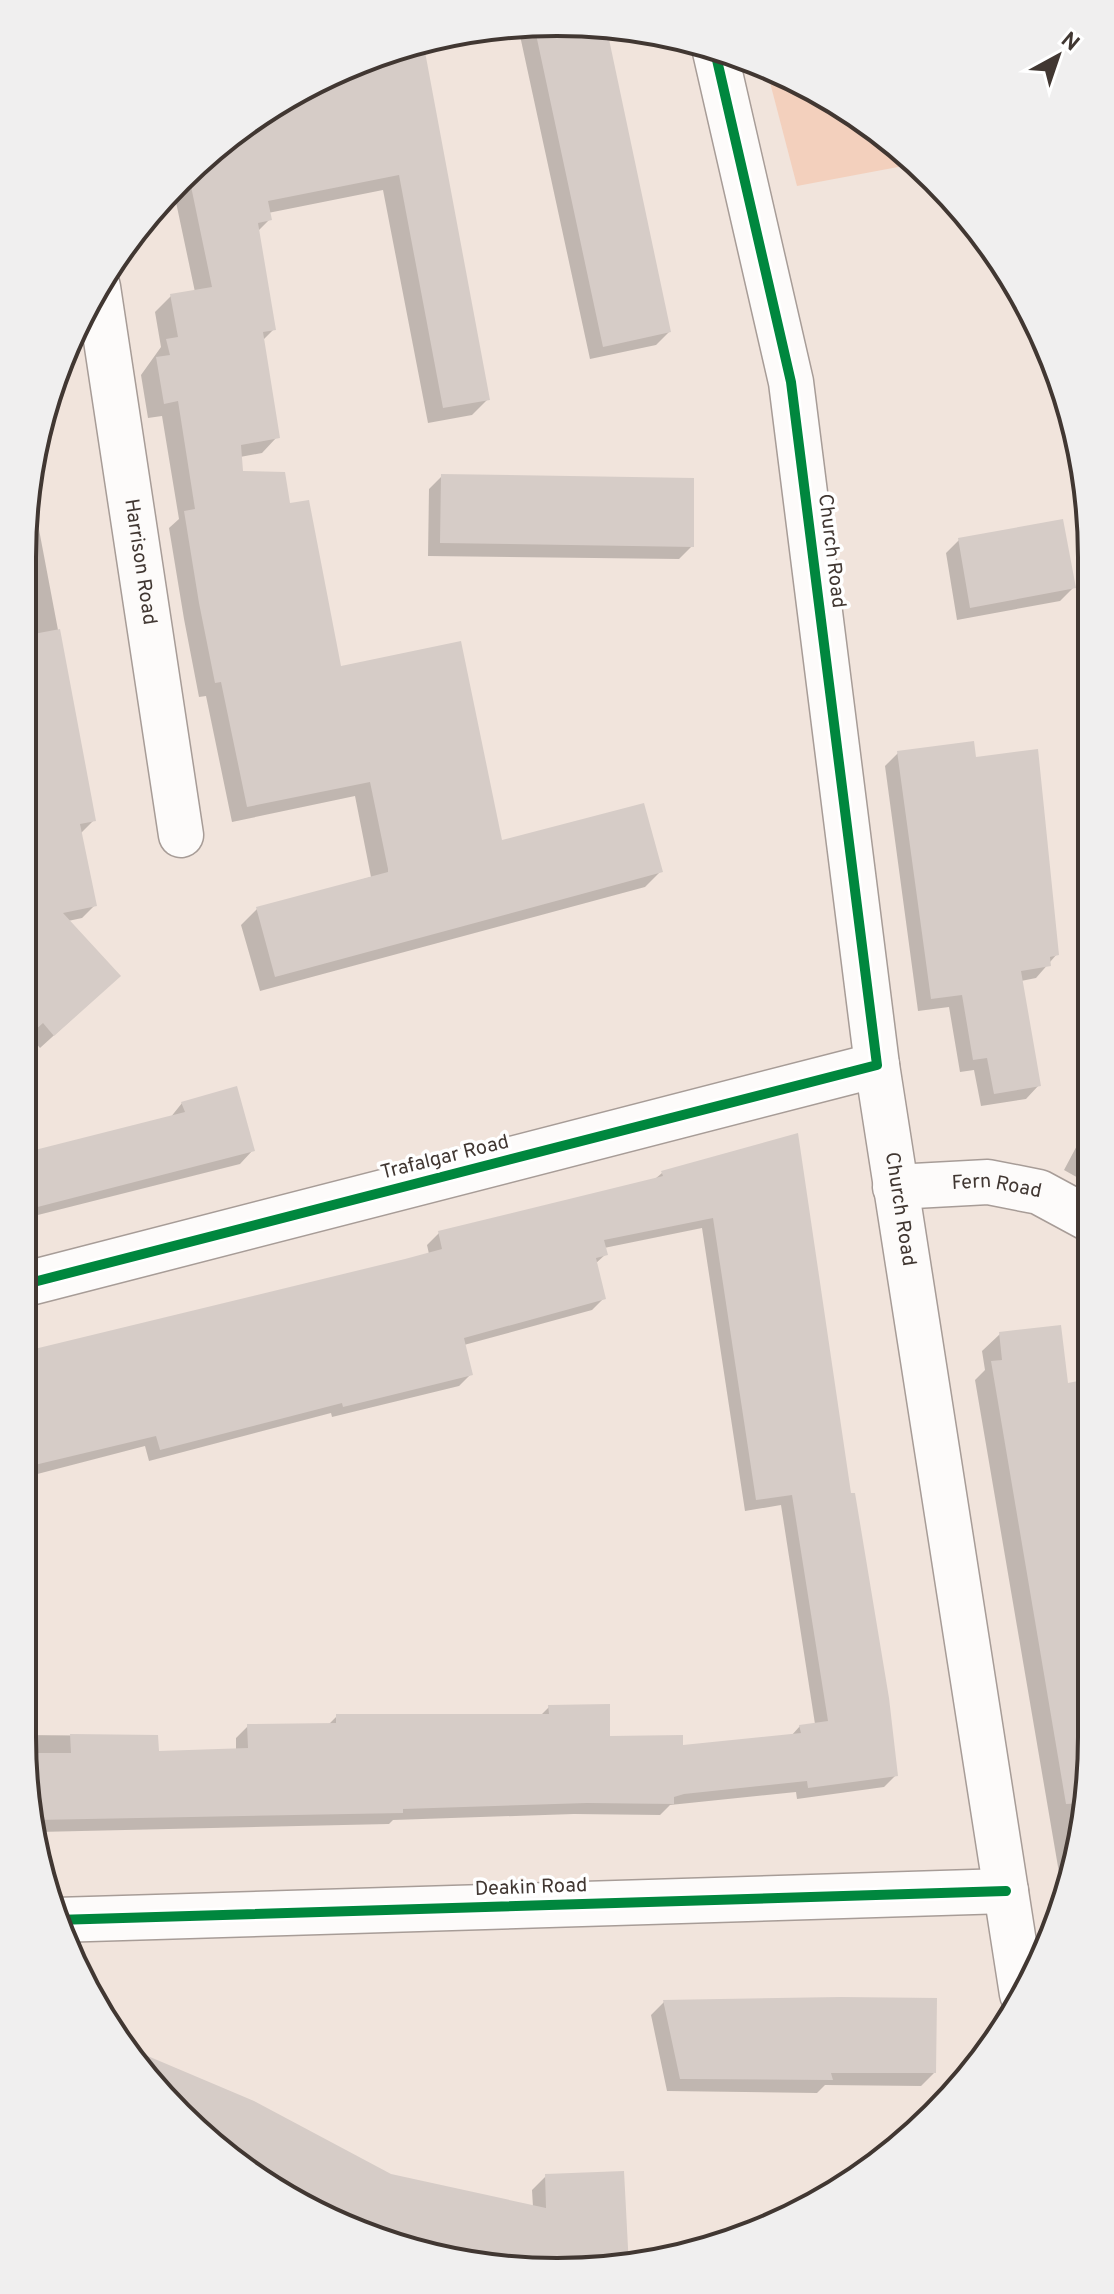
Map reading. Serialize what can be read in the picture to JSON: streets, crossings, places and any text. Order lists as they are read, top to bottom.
{
  "streets": {
    "street": [
      "Church Road",
      "Harrison Road",
      "Trafalgar Road",
      "Fern Road",
      "Deakin Road"
    ]
  },
  "crossings": [
    ["Church Road", "Trafalgar Road"],
    ["Church Road", "Fern Road"],
    ["Church Road", "Deakin Road"]
  ],
  "north": "top right"
}
